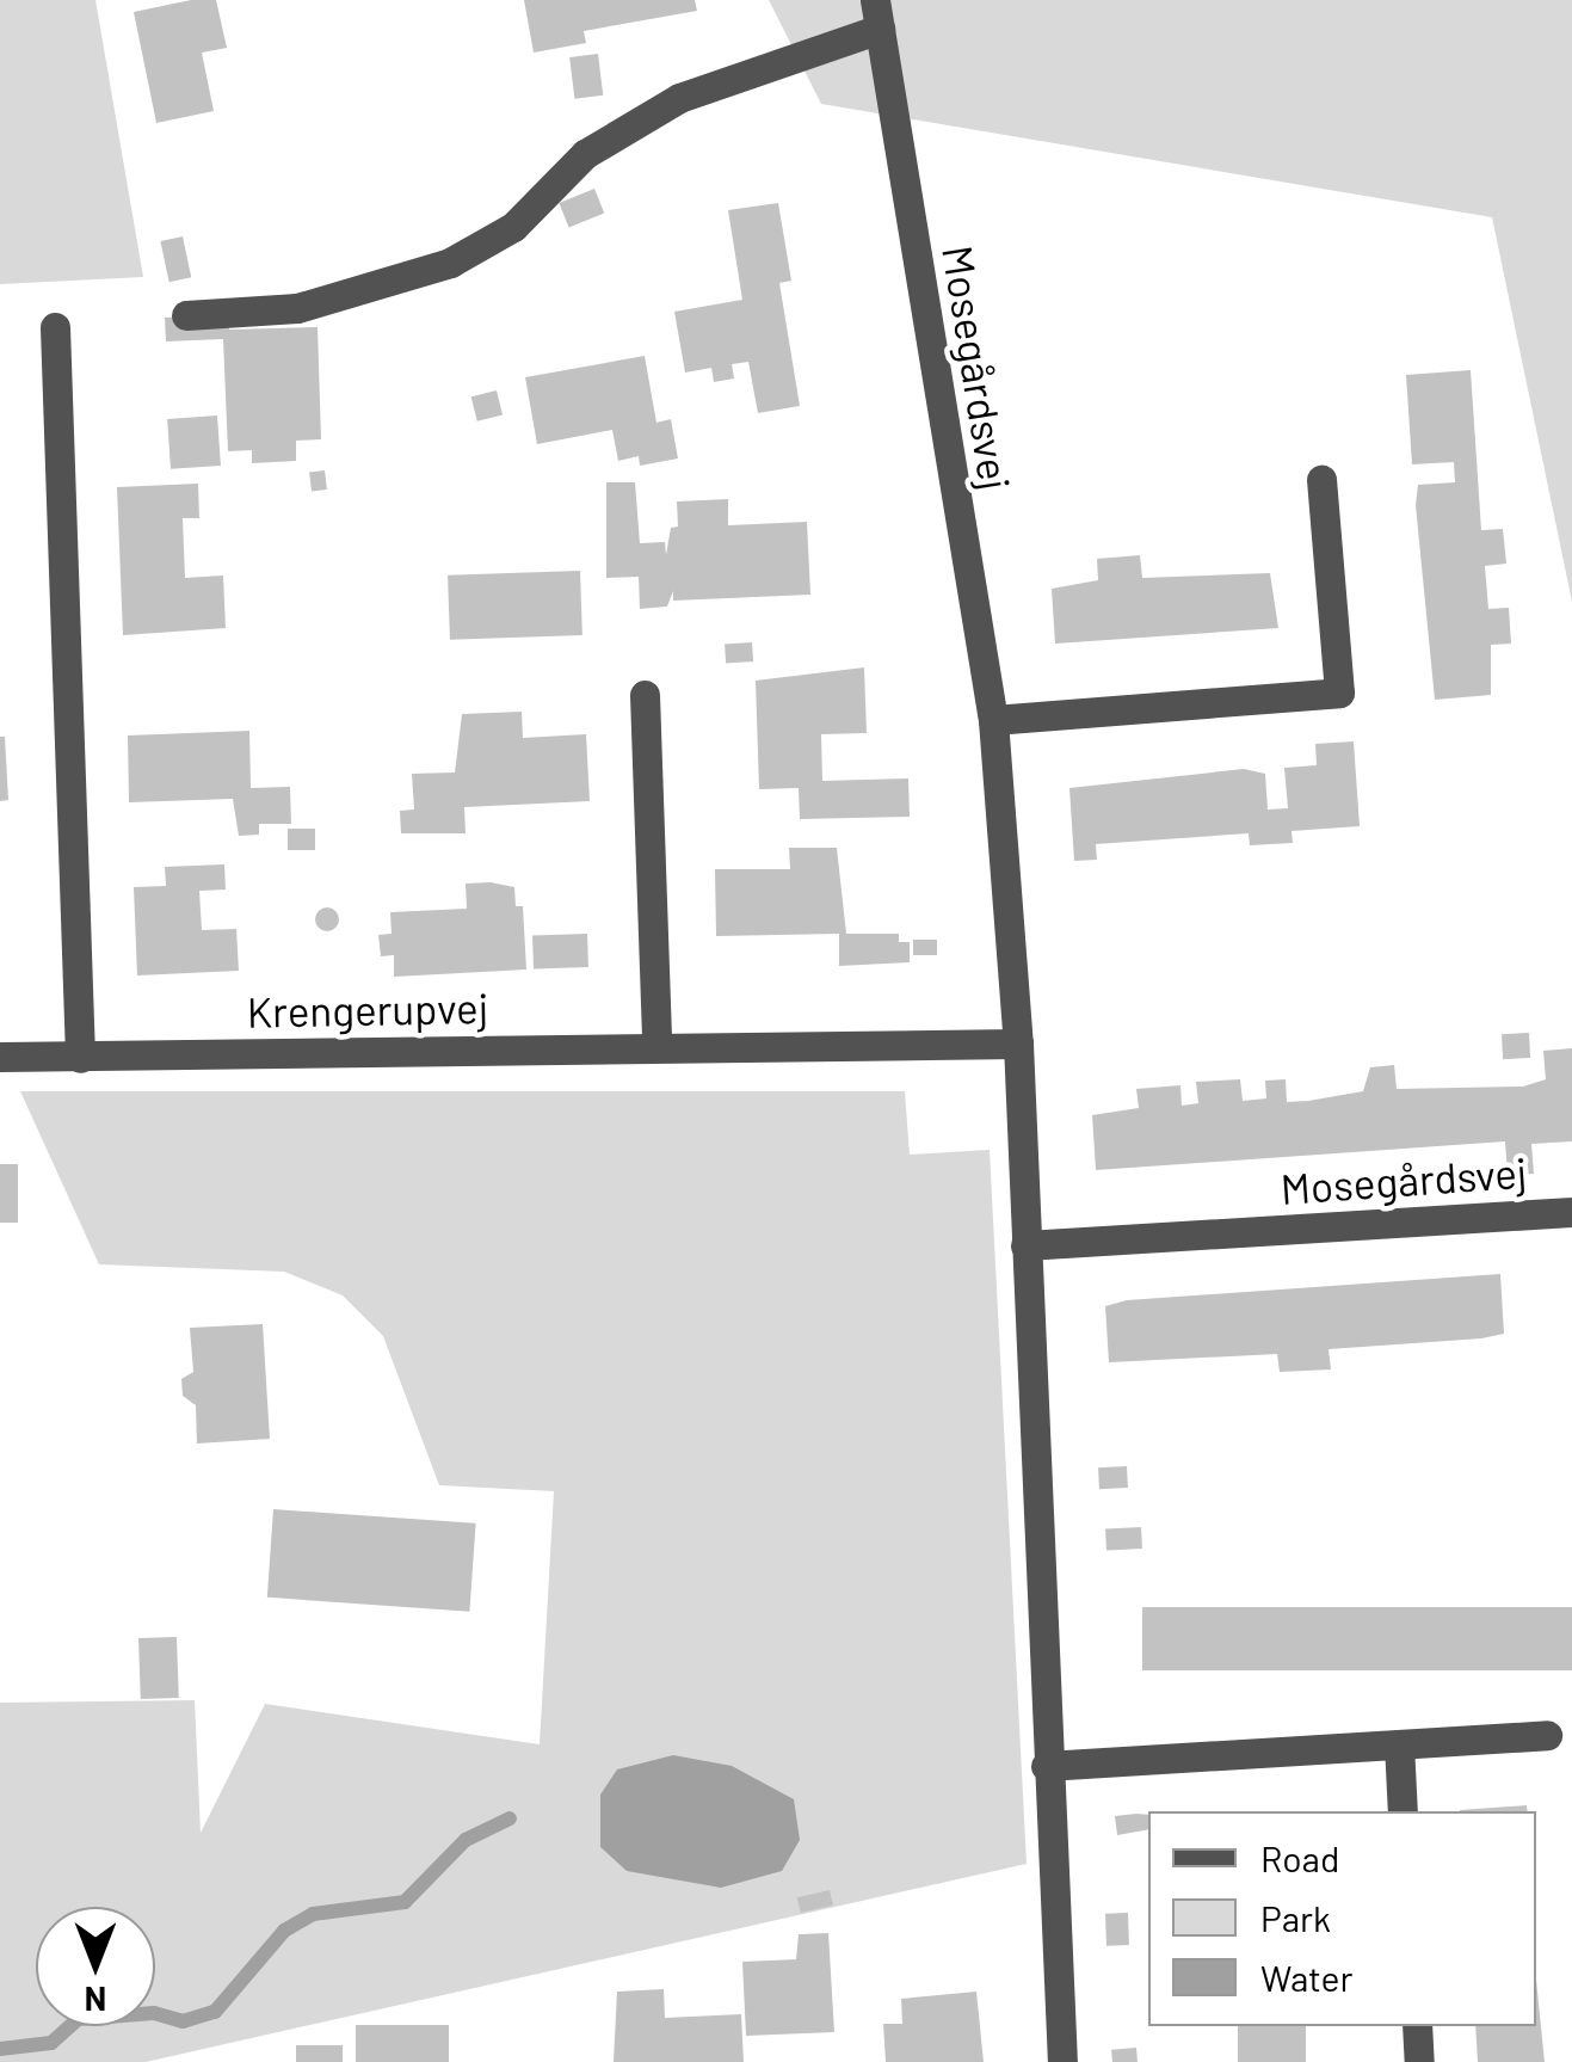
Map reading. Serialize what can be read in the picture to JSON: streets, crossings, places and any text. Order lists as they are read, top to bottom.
{
  "streets": {
    "street": ["Mosegårdsvej", "Krengerupvej"]
  },
  "crossings": [
    ["Mosegårdsvej", "Krengerupvej"]
  ],
  "legend": ["Road", "Park", "Water"],
  "north": "bottom"
}
